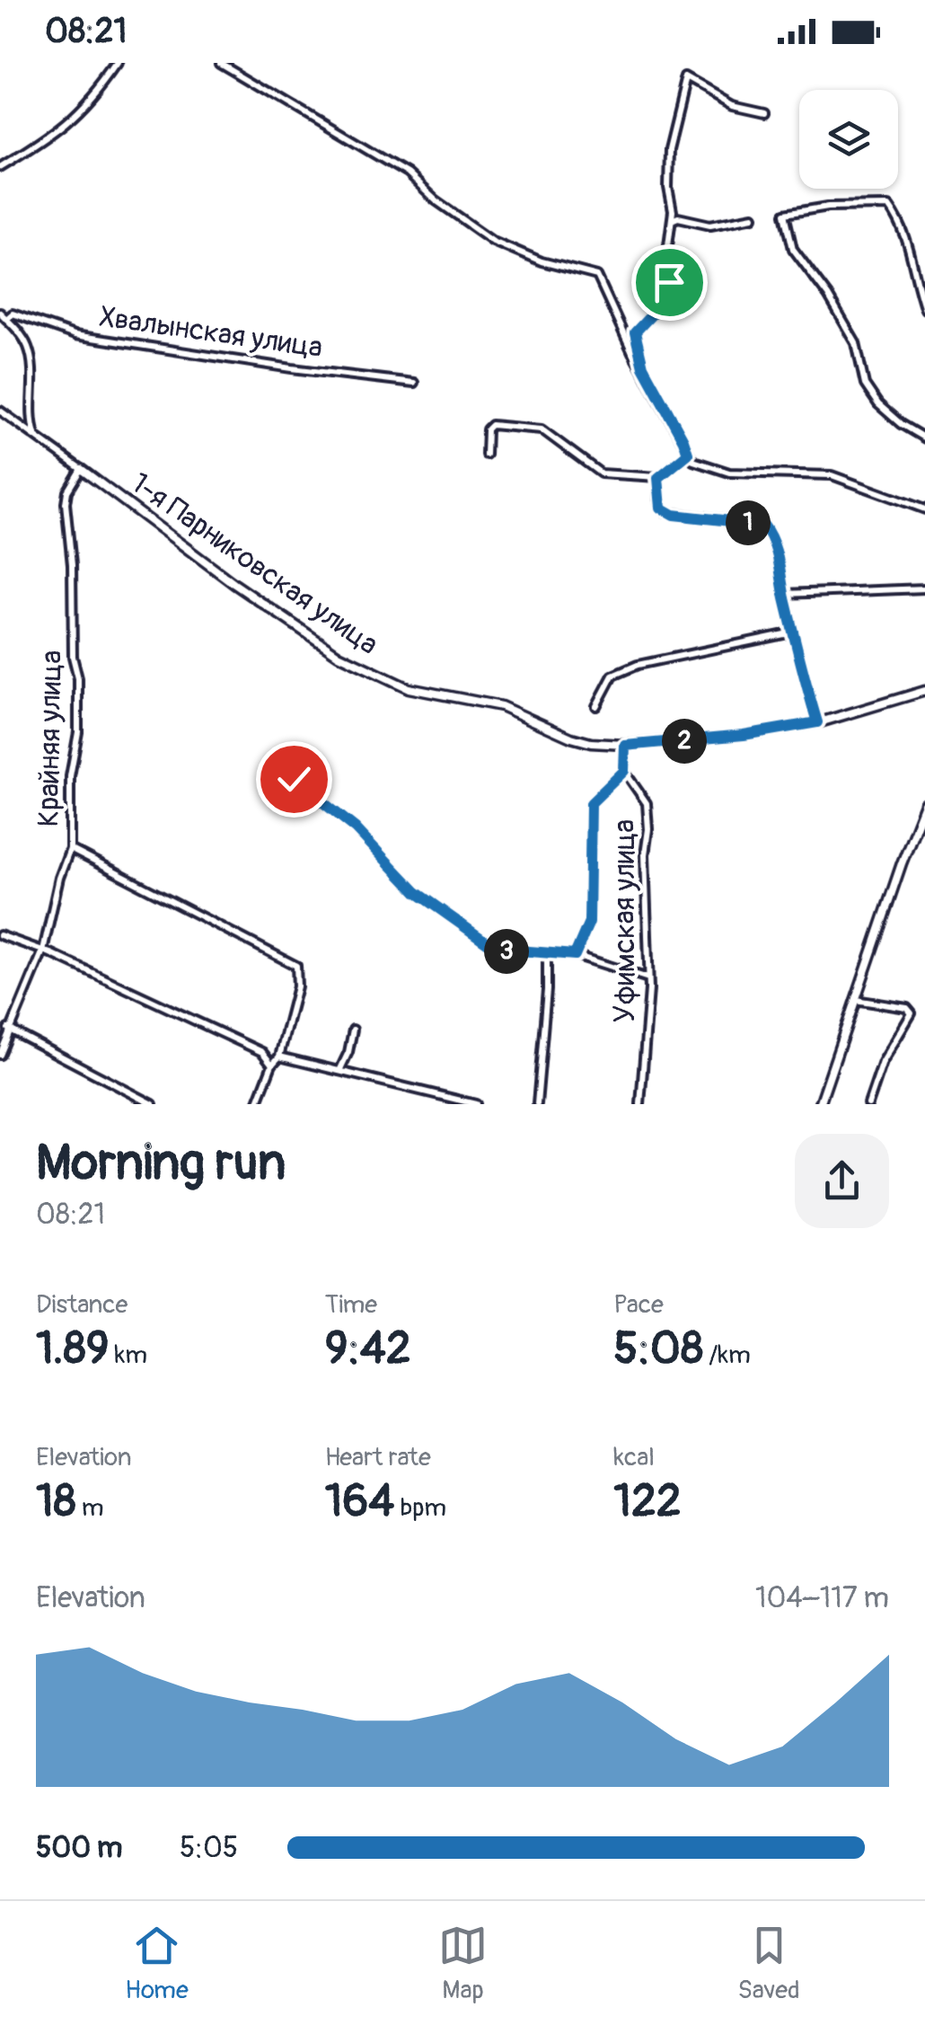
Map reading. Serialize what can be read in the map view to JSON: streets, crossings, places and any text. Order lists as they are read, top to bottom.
{
  "streets": {
    "street": [
      "Хвалынская улица",
      "1-я Парниковская улица",
      "Крайняя улица",
      "Уфимская улица"
    ]
  },
  "crossings": [
    ["1-я Парниковская улица", "Крайняя улица"]
  ],
  "page": {
    "status": "08:21",
    "pins": ["1", "2", "3"],
    "heading": ["Morning run", "08:21"],
    "stats": [
      ["Distance", "1.89 km"],
      ["Time", "9:42"],
      ["Pace", "5:08 /km"],
      ["Elevation", "18 m"],
      ["Heart rate", "164 bpm"],
      ["kcal", "122"]
    ],
    "chart": ["Elevation", "104–117 m"],
    "list": [
      {
        "name": "500 m",
        "note": "5:05"
      }
    ],
    "tabs": ["Home", "Map", "Saved"]
  }
}
